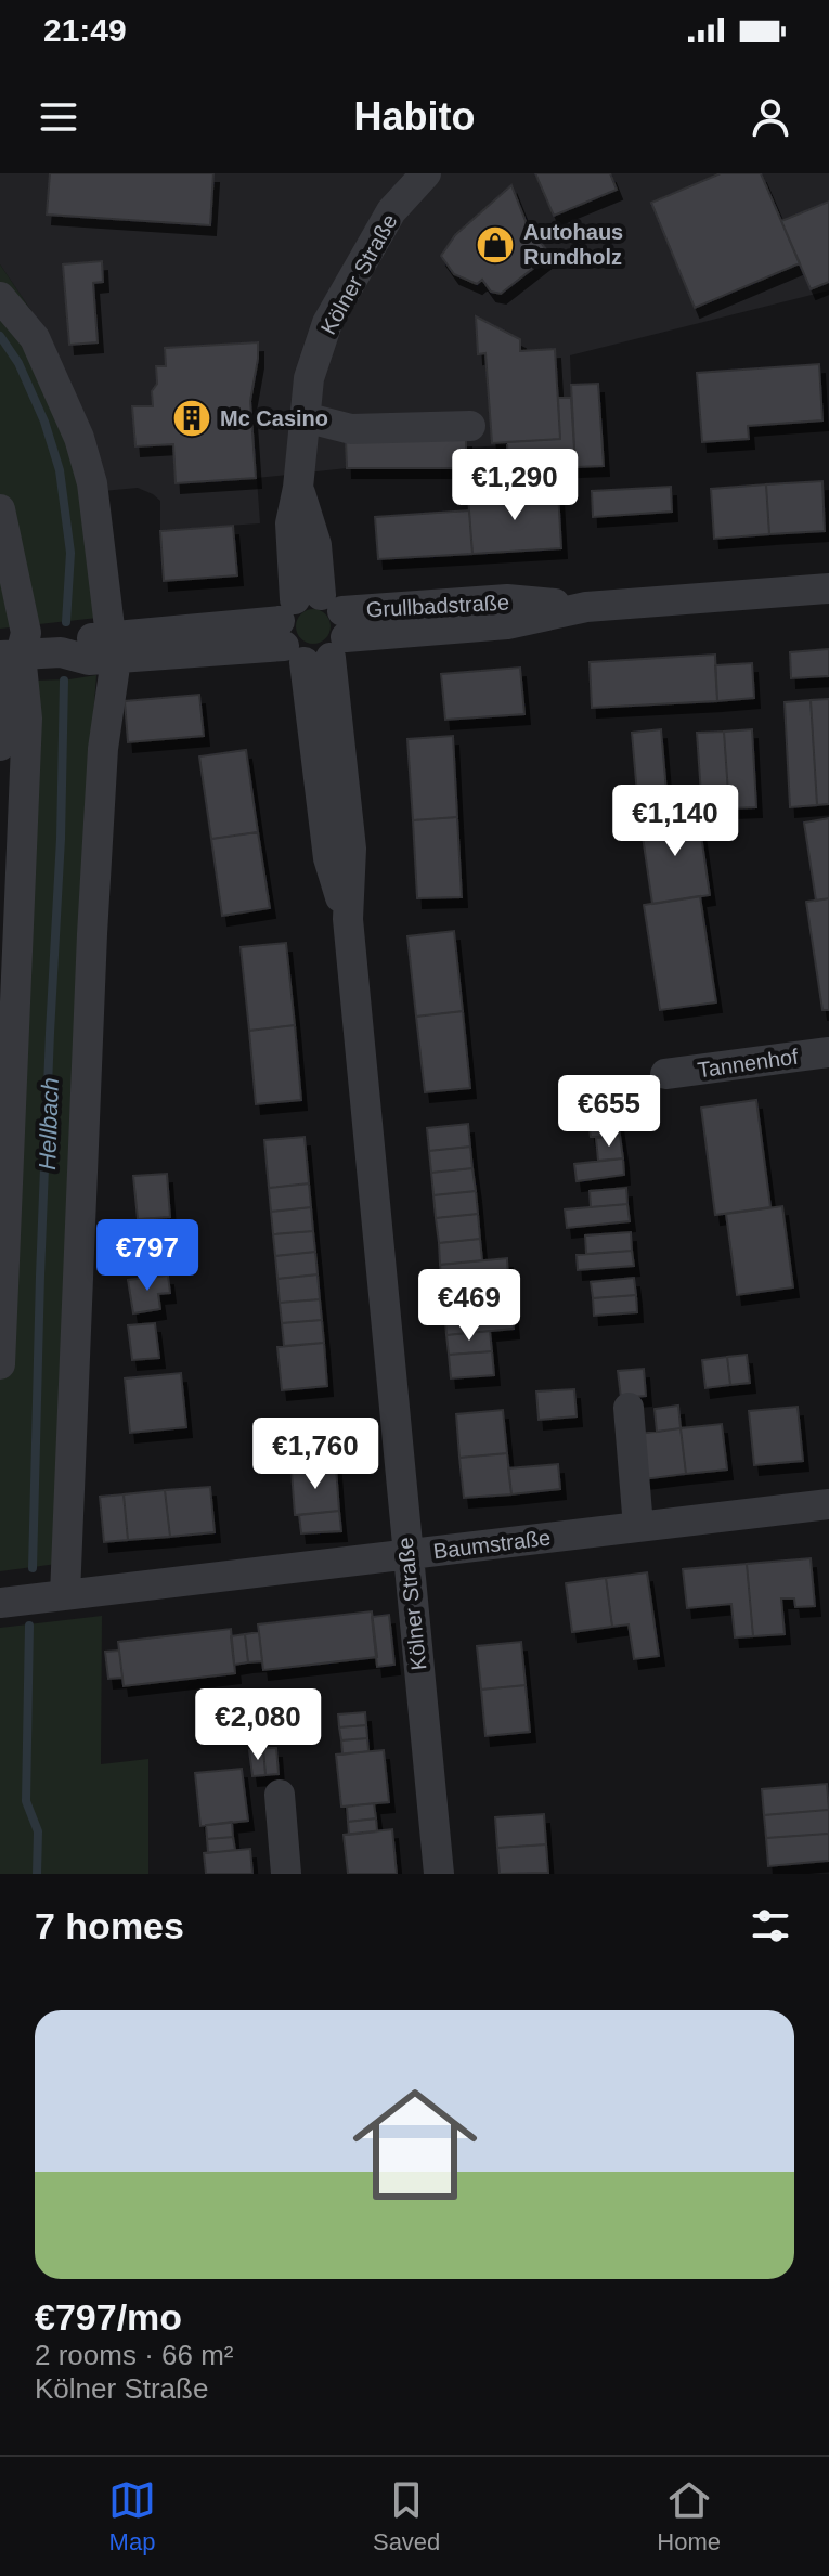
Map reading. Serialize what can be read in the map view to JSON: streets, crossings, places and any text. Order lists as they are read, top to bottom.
{
  "streets": {
    "street": [
      "Kölner Straße",
      "Grullbadstraße",
      "Tannenhof",
      "Baumstraße"
    ]
  },
  "crossings": [
    ["Kölner Straße", "Grullbadstraße"],
    ["Kölner Straße", "Baumstraße"]
  ],
  "water": ["Hellbach"],
  "places": {
    "shop": ["Autohaus Rundholz"],
    "building": ["Mc Casino"]
  },
  "page": {
    "status": "21:49",
    "header": "Habito",
    "price": [
      "€1,290",
      "€1,140",
      "€655",
      "€797",
      "€469",
      "€1,760",
      "€2,080"
    ],
    "heading": "7 homes",
    "list": [
      {
        "name": "€797/mo",
        "note": "2 rooms · 66 m² · Kölner Straße"
      }
    ],
    "tabs": ["Map", "Saved", "Home"]
  }
}
